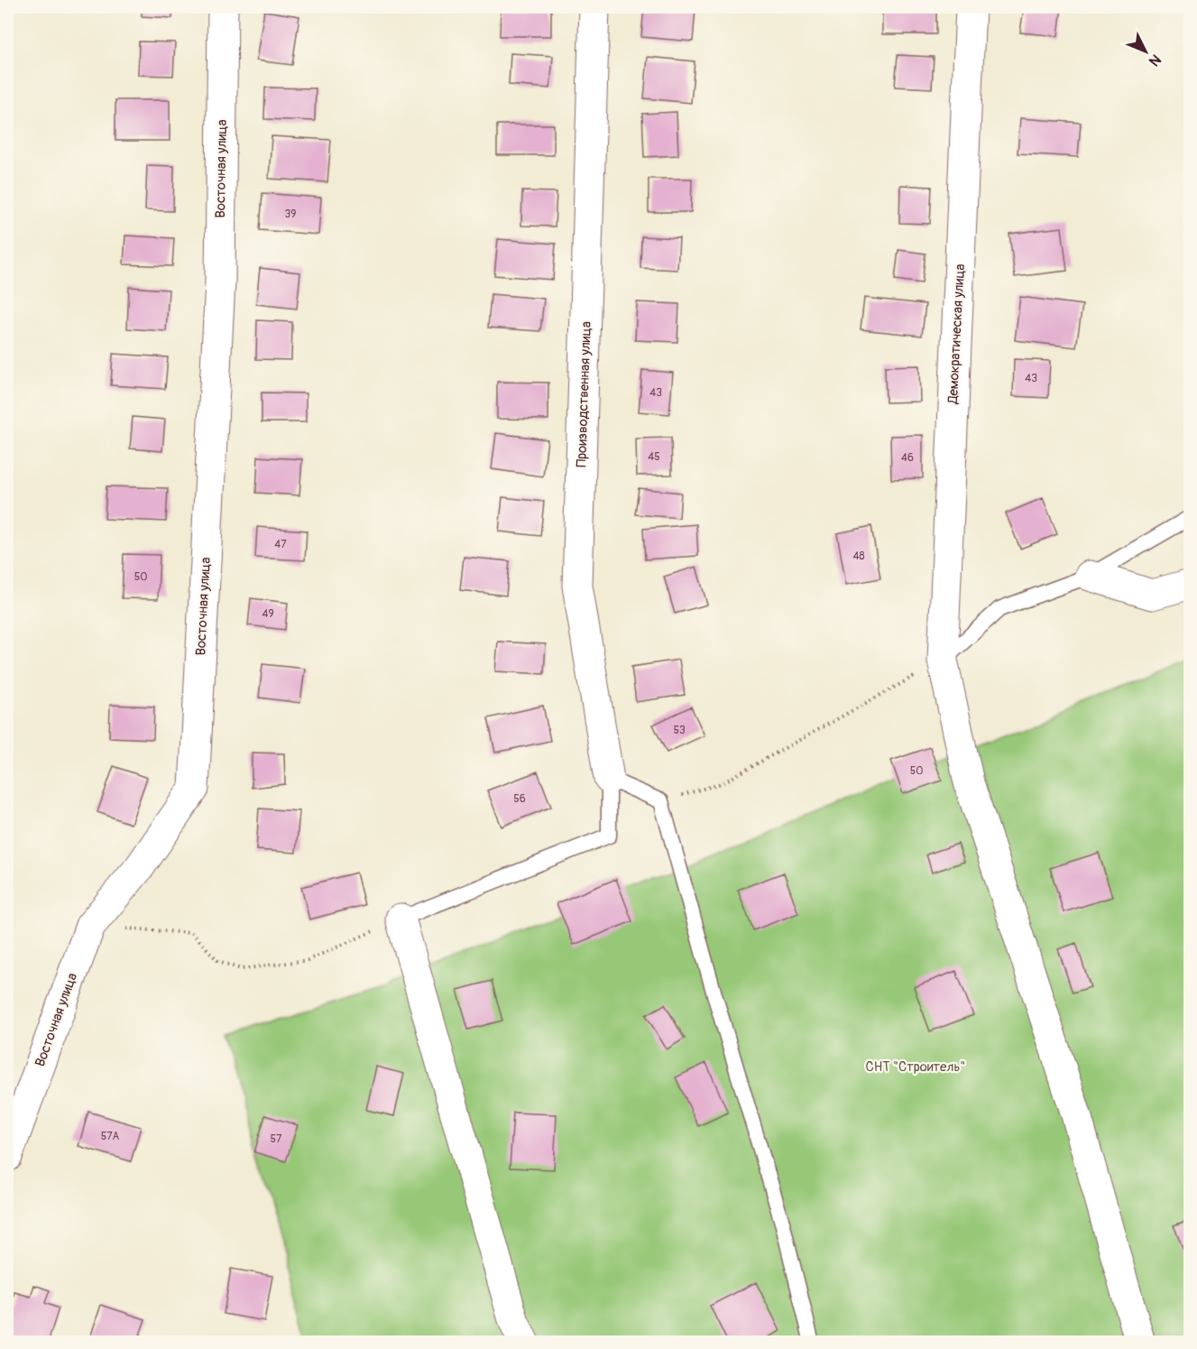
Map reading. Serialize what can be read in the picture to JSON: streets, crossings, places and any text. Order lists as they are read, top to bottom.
{
  "streets": {
    "street": ["Восточная улица", "Демократическая улица", "Производственная улица"]
  },
  "parks": ["СНТ \"Строитель\""],
  "house_numbers": [
    "39",
    "43",
    "43",
    "45",
    "46",
    "47",
    "48",
    "50",
    "49",
    "53",
    "50",
    "56",
    "57А",
    "57"
  ],
  "north": "bottom right"
}
